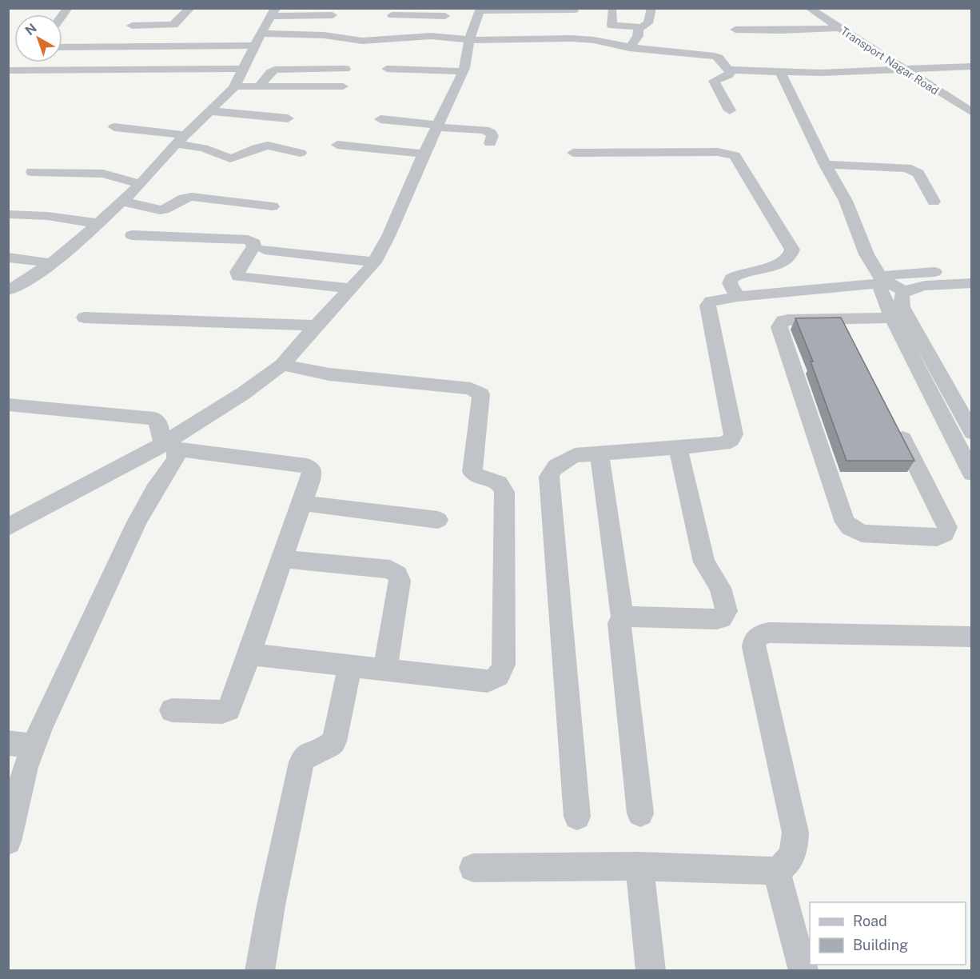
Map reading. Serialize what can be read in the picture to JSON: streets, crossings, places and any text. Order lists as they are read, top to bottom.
{
  "streets": {
    "street": ["Transport Nagar Road"]
  },
  "legend": ["Road", "Building"],
  "north": "top left"
}
